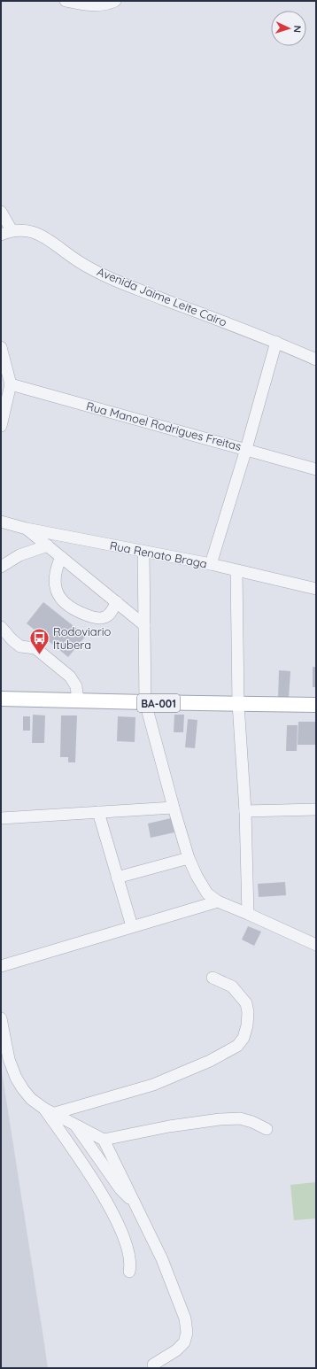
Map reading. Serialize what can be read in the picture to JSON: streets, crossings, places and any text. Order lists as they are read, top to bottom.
{
  "streets": {
    "main road": ["BA-001"],
    "street": ["Avenida Jaime Leite Cairo", "Rua Manoel Rodrigues Freitas", "Rua Renato Braga"]
  },
  "places": {
    "bus stop": ["Rodoviario Itubera"]
  },
  "north": "right"
}
